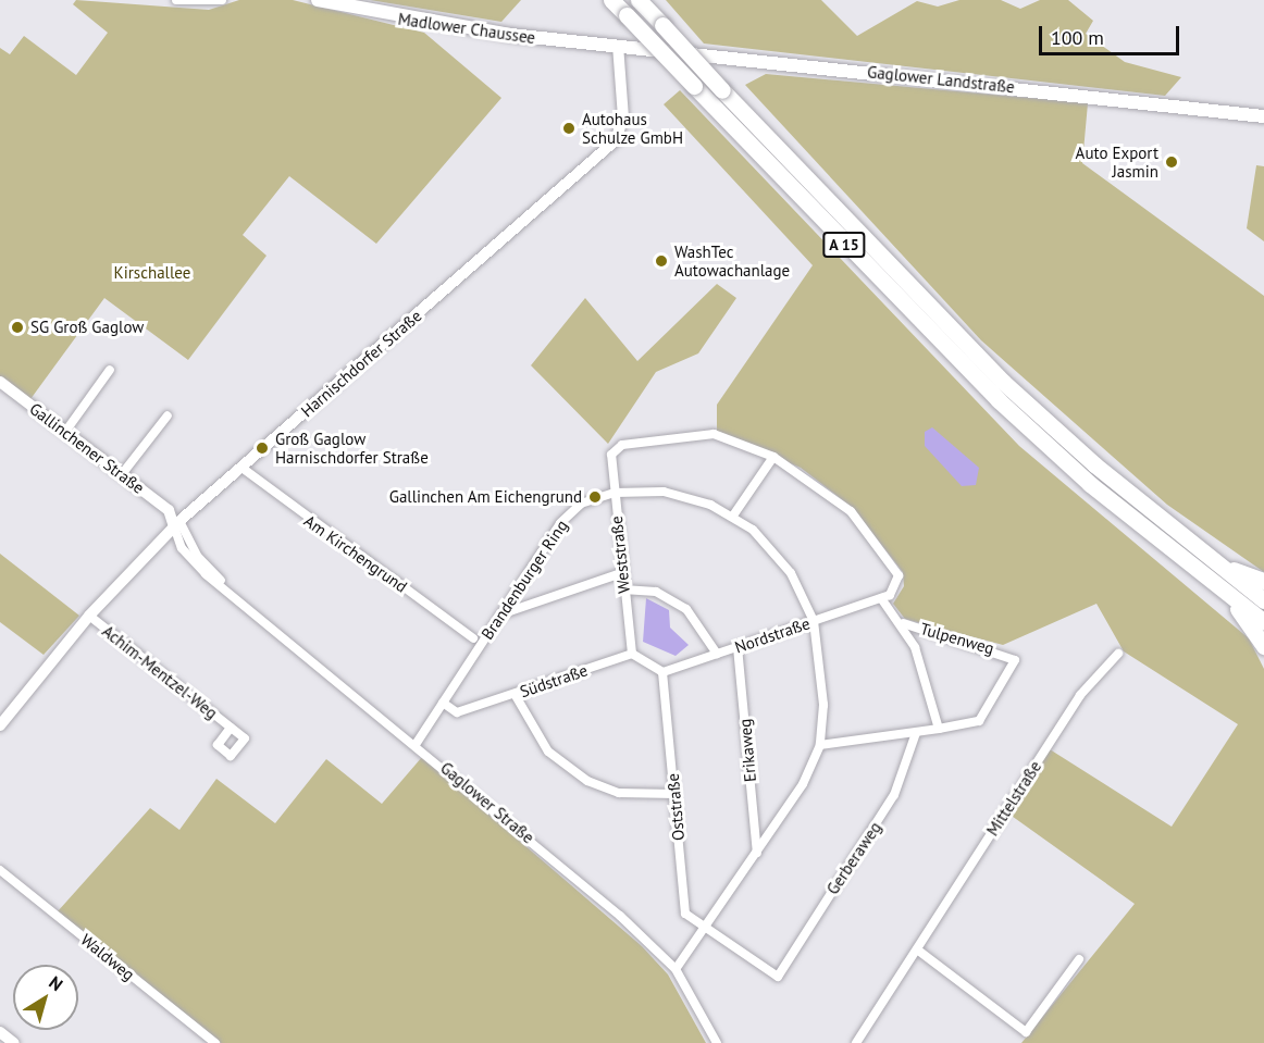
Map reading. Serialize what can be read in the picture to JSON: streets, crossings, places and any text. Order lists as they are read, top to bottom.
{
  "streets": {
    "highway": ["A 15"],
    "main road": ["Madlower Chaussee", "Gaglower Landstraße"],
    "street": [
      "Harnischdorfer Straße",
      "Gallinchener Straße",
      "Am Kirchengrund",
      "Weststraße",
      "Brandenburger Ring",
      "Nordstraße",
      "Tulpenweg",
      "Achim-Mentzel-Weg",
      "Südstraße",
      "Erikaweg",
      "Mittelstraße",
      "Gaglower Straße",
      "Oststraße",
      "Gerberaweg",
      "Waldweg"
    ]
  },
  "crossings": [
    ["Madlower Chaussee", "Gaglower Landstraße"],
    ["Madlower Chaussee", "Harnischdorfer Straße"],
    ["Gaglower Landstraße", "Harnischdorfer Straße"],
    ["Harnischdorfer Straße", "Gallinchener Straße"],
    ["Harnischdorfer Straße", "Am Kirchengrund"],
    ["Harnischdorfer Straße", "Achim-Mentzel-Weg"],
    ["Harnischdorfer Straße", "Gaglower Straße"],
    ["Gallinchener Straße", "Gaglower Straße"],
    ["Weststraße", "Brandenburger Ring"],
    ["Weststraße", "Südstraße"],
    ["Brandenburger Ring", "Nordstraße"],
    ["Brandenburger Ring", "Tulpenweg"],
    ["Brandenburger Ring", "Südstraße"],
    ["Brandenburger Ring", "Erikaweg"],
    ["Brandenburger Ring", "Gaglower Straße"],
    ["Brandenburger Ring", "Oststraße"],
    ["Nordstraße", "Tulpenweg"],
    ["Nordstraße", "Erikaweg"],
    ["Nordstraße", "Oststraße"],
    ["Tulpenweg", "Gerberaweg"],
    ["Oststraße", "Gerberaweg"]
  ],
  "parks": ["Kirschallee"],
  "places": [
    "Autohaus Schulze GmbH",
    "Auto Export Jasmin",
    "WashTec Autowachanlage",
    "SG Groß Gaglow",
    "Groß Gaglow Harnischdorfer Straße",
    "Gallinchen Am Eichengrund"
  ],
  "scale_bar": "100 m",
  "north": "top right"
}
